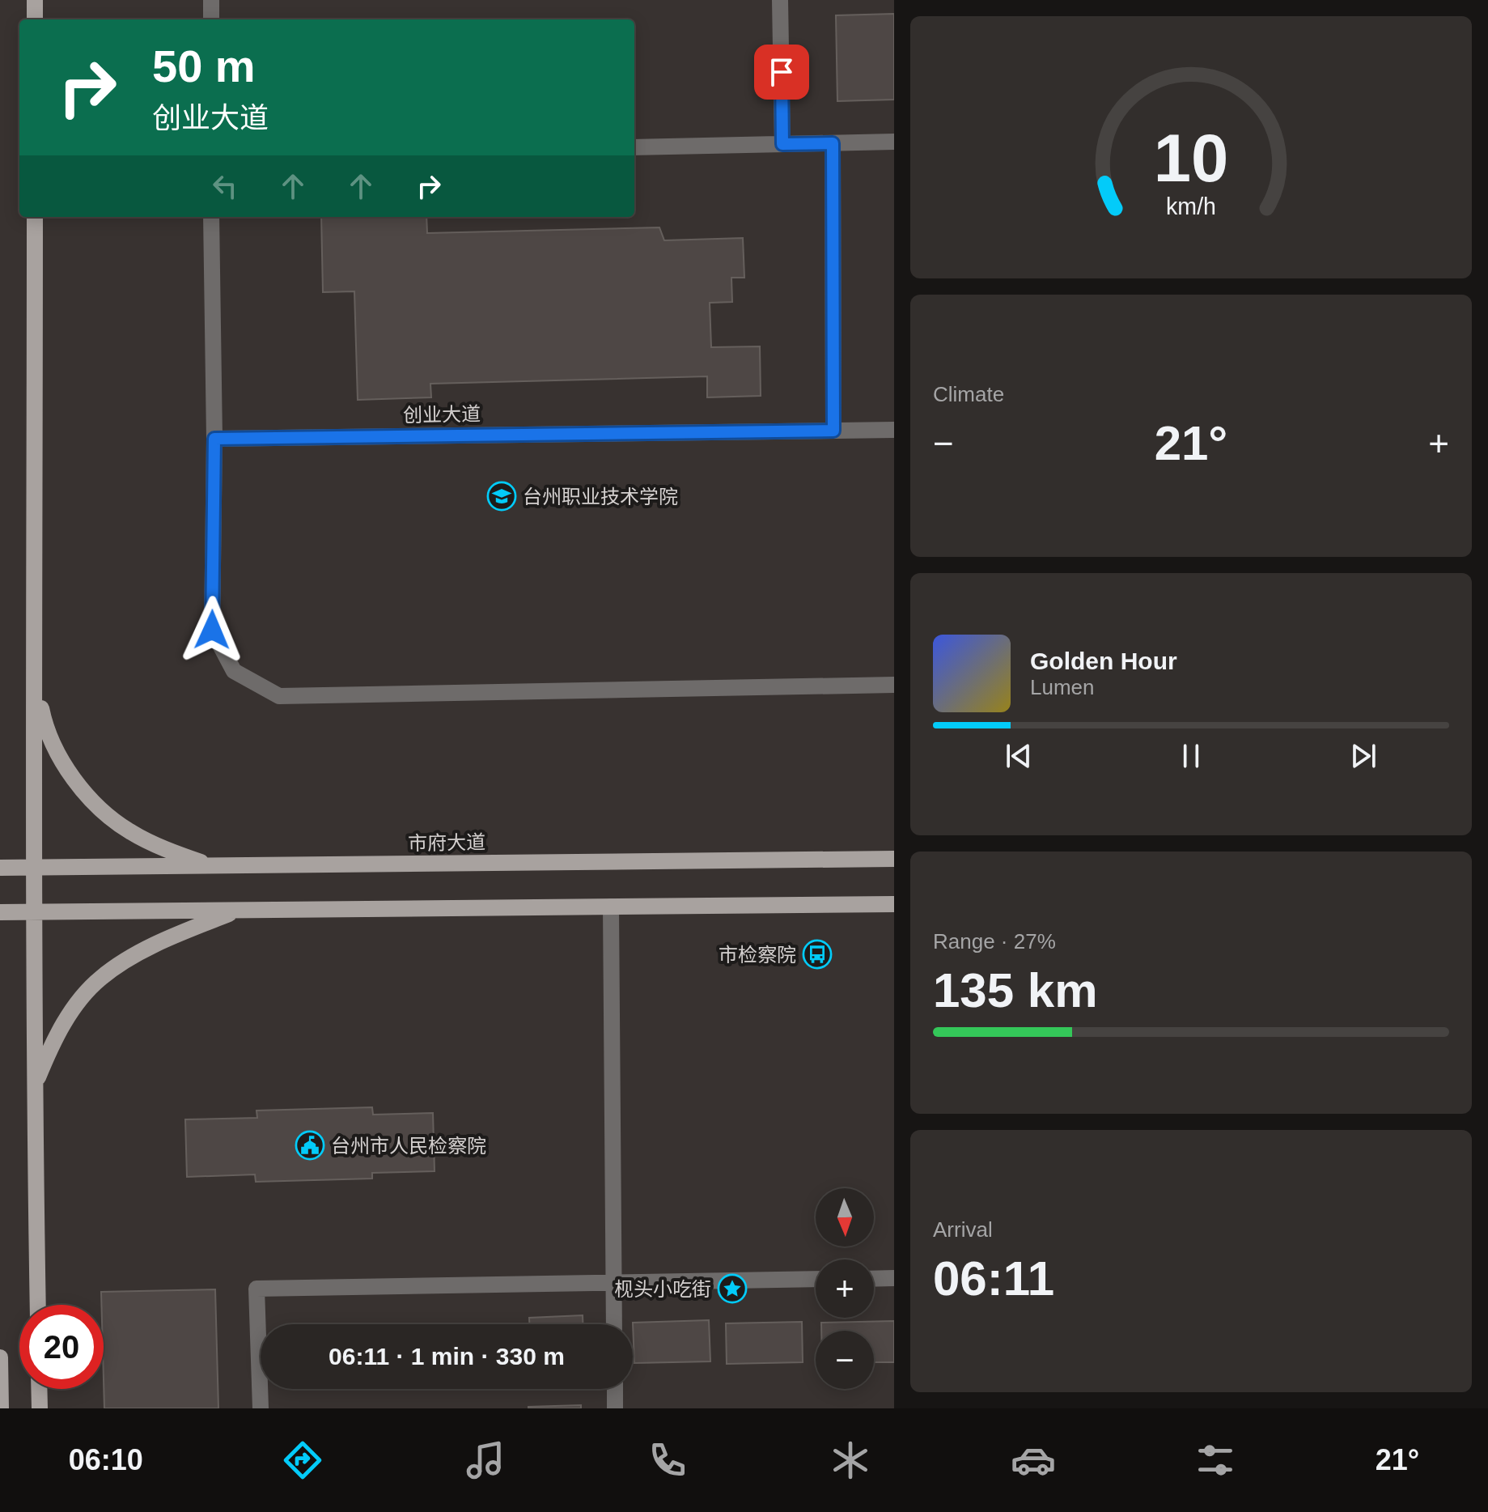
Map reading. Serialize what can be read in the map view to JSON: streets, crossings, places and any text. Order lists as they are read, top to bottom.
{
  "streets": {
    "main road": ["市府大道"],
    "street": ["创业大道"]
  },
  "places": {
    "school or university": ["台州职业技术学院"],
    "bus stop": ["市检察院"],
    "public building": ["台州市人民检察院"],
    "place": ["枧头小吃街"]
  },
  "north": "bottom",
  "page": {
    "turn": ["50 m", "创业大道"],
    "tile": [
      "Climate",
      ["Range · 27%", "135 km"],
      ["Arrival", "06:11"]
    ],
    "heat": ["−", "21°", "+"],
    "song": ["Golden Hour", "Lumen"],
    "map_buttons": ["+", "−"],
    "limit": "20",
    "trip": "06:11 · 1 min · 330 m",
    "tabs": ["06:10", "21°"],
    "gauge": ["10", "km/h"]
  }
}
